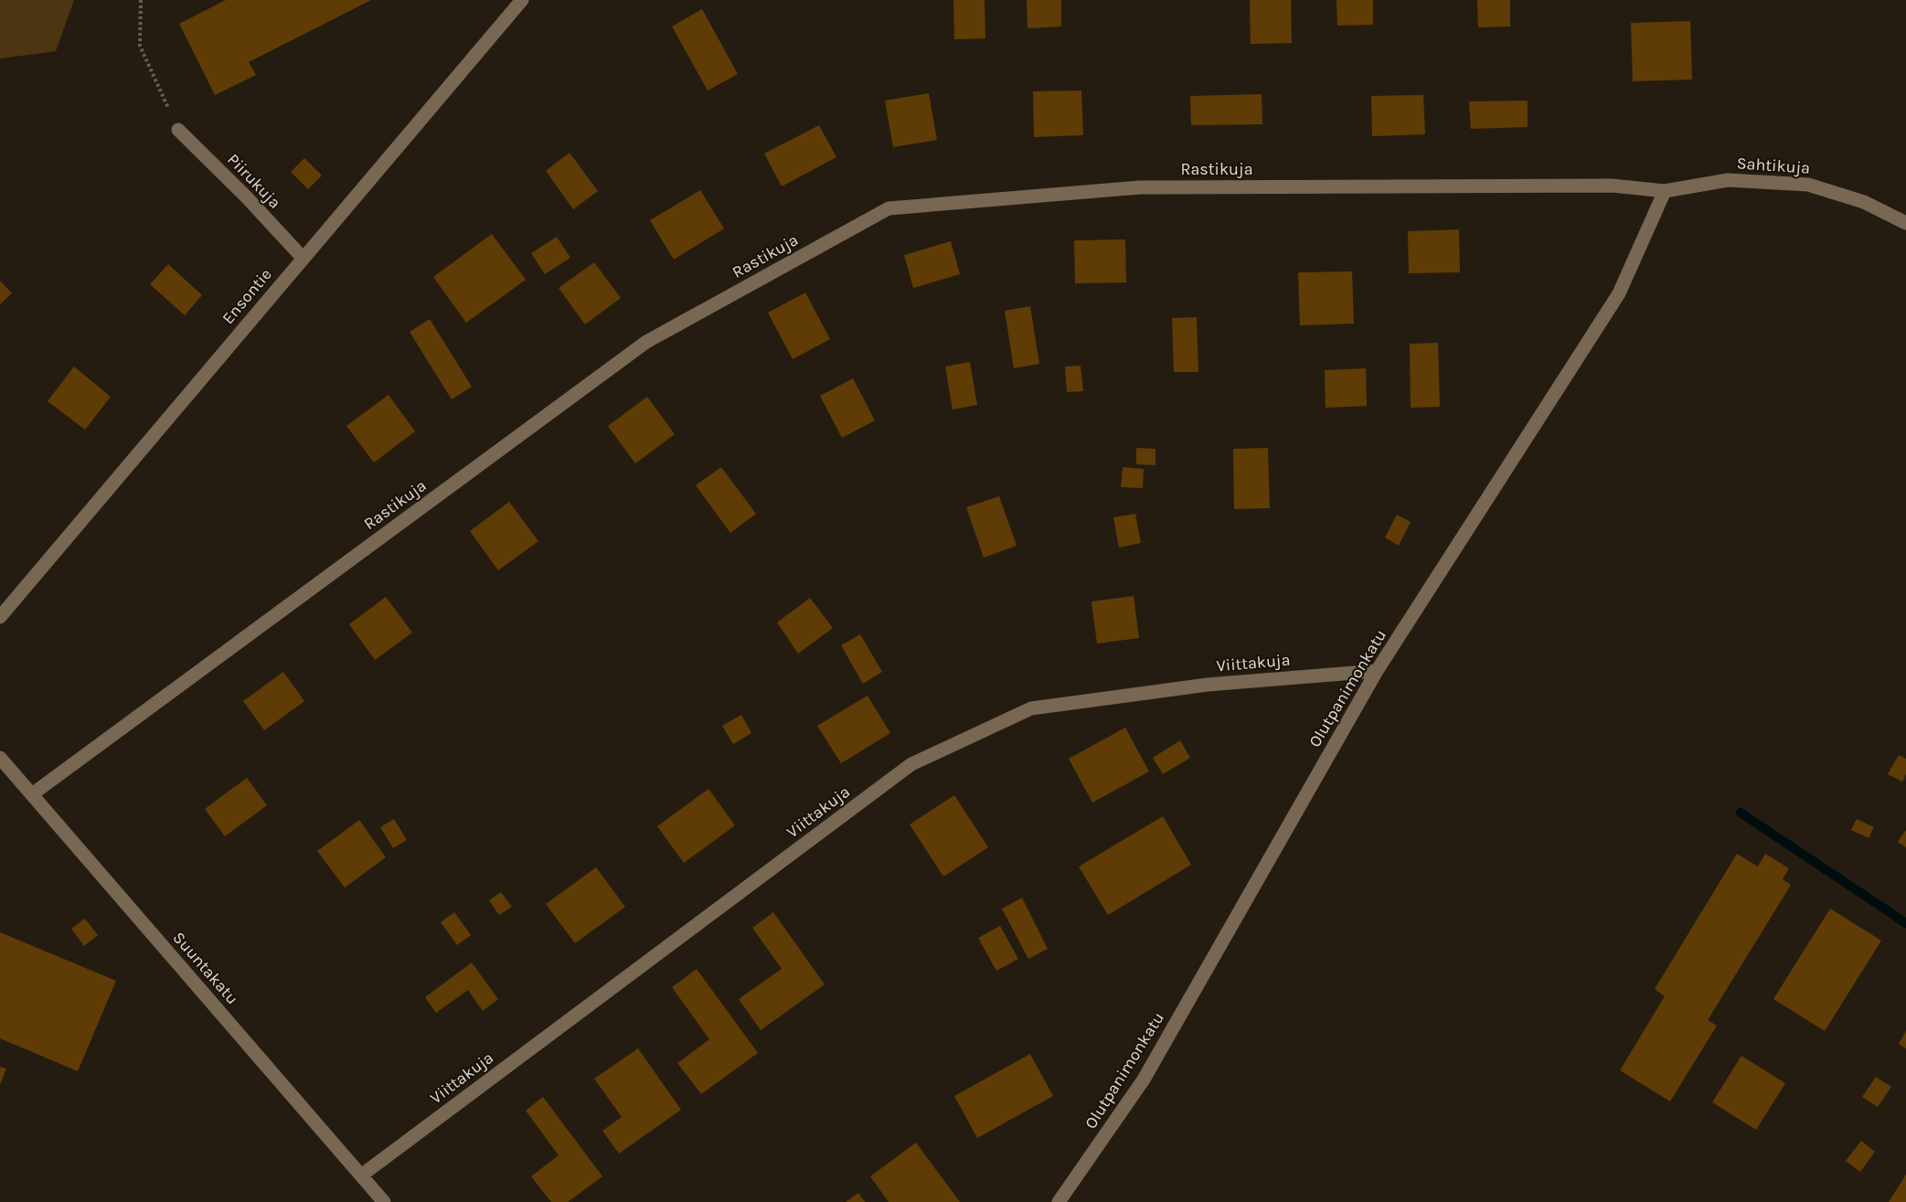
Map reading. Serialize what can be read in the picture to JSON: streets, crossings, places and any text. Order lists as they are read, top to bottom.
{
  "streets": {
    "street": [
      "Sahtikuja",
      "Rastikuja",
      "Piirukuja",
      "Ensontie",
      "Viittakuja",
      "Olutpanimonkatu",
      "Suuntakatu"
    ]
  },
  "crossings": [
    ["Sahtikuja", "Rastikuja"],
    ["Sahtikuja", "Olutpanimonkatu"],
    ["Rastikuja", "Olutpanimonkatu"],
    ["Rastikuja", "Suuntakatu"],
    ["Piirukuja", "Ensontie"],
    ["Viittakuja", "Olutpanimonkatu"],
    ["Viittakuja", "Suuntakatu"]
  ]
}
